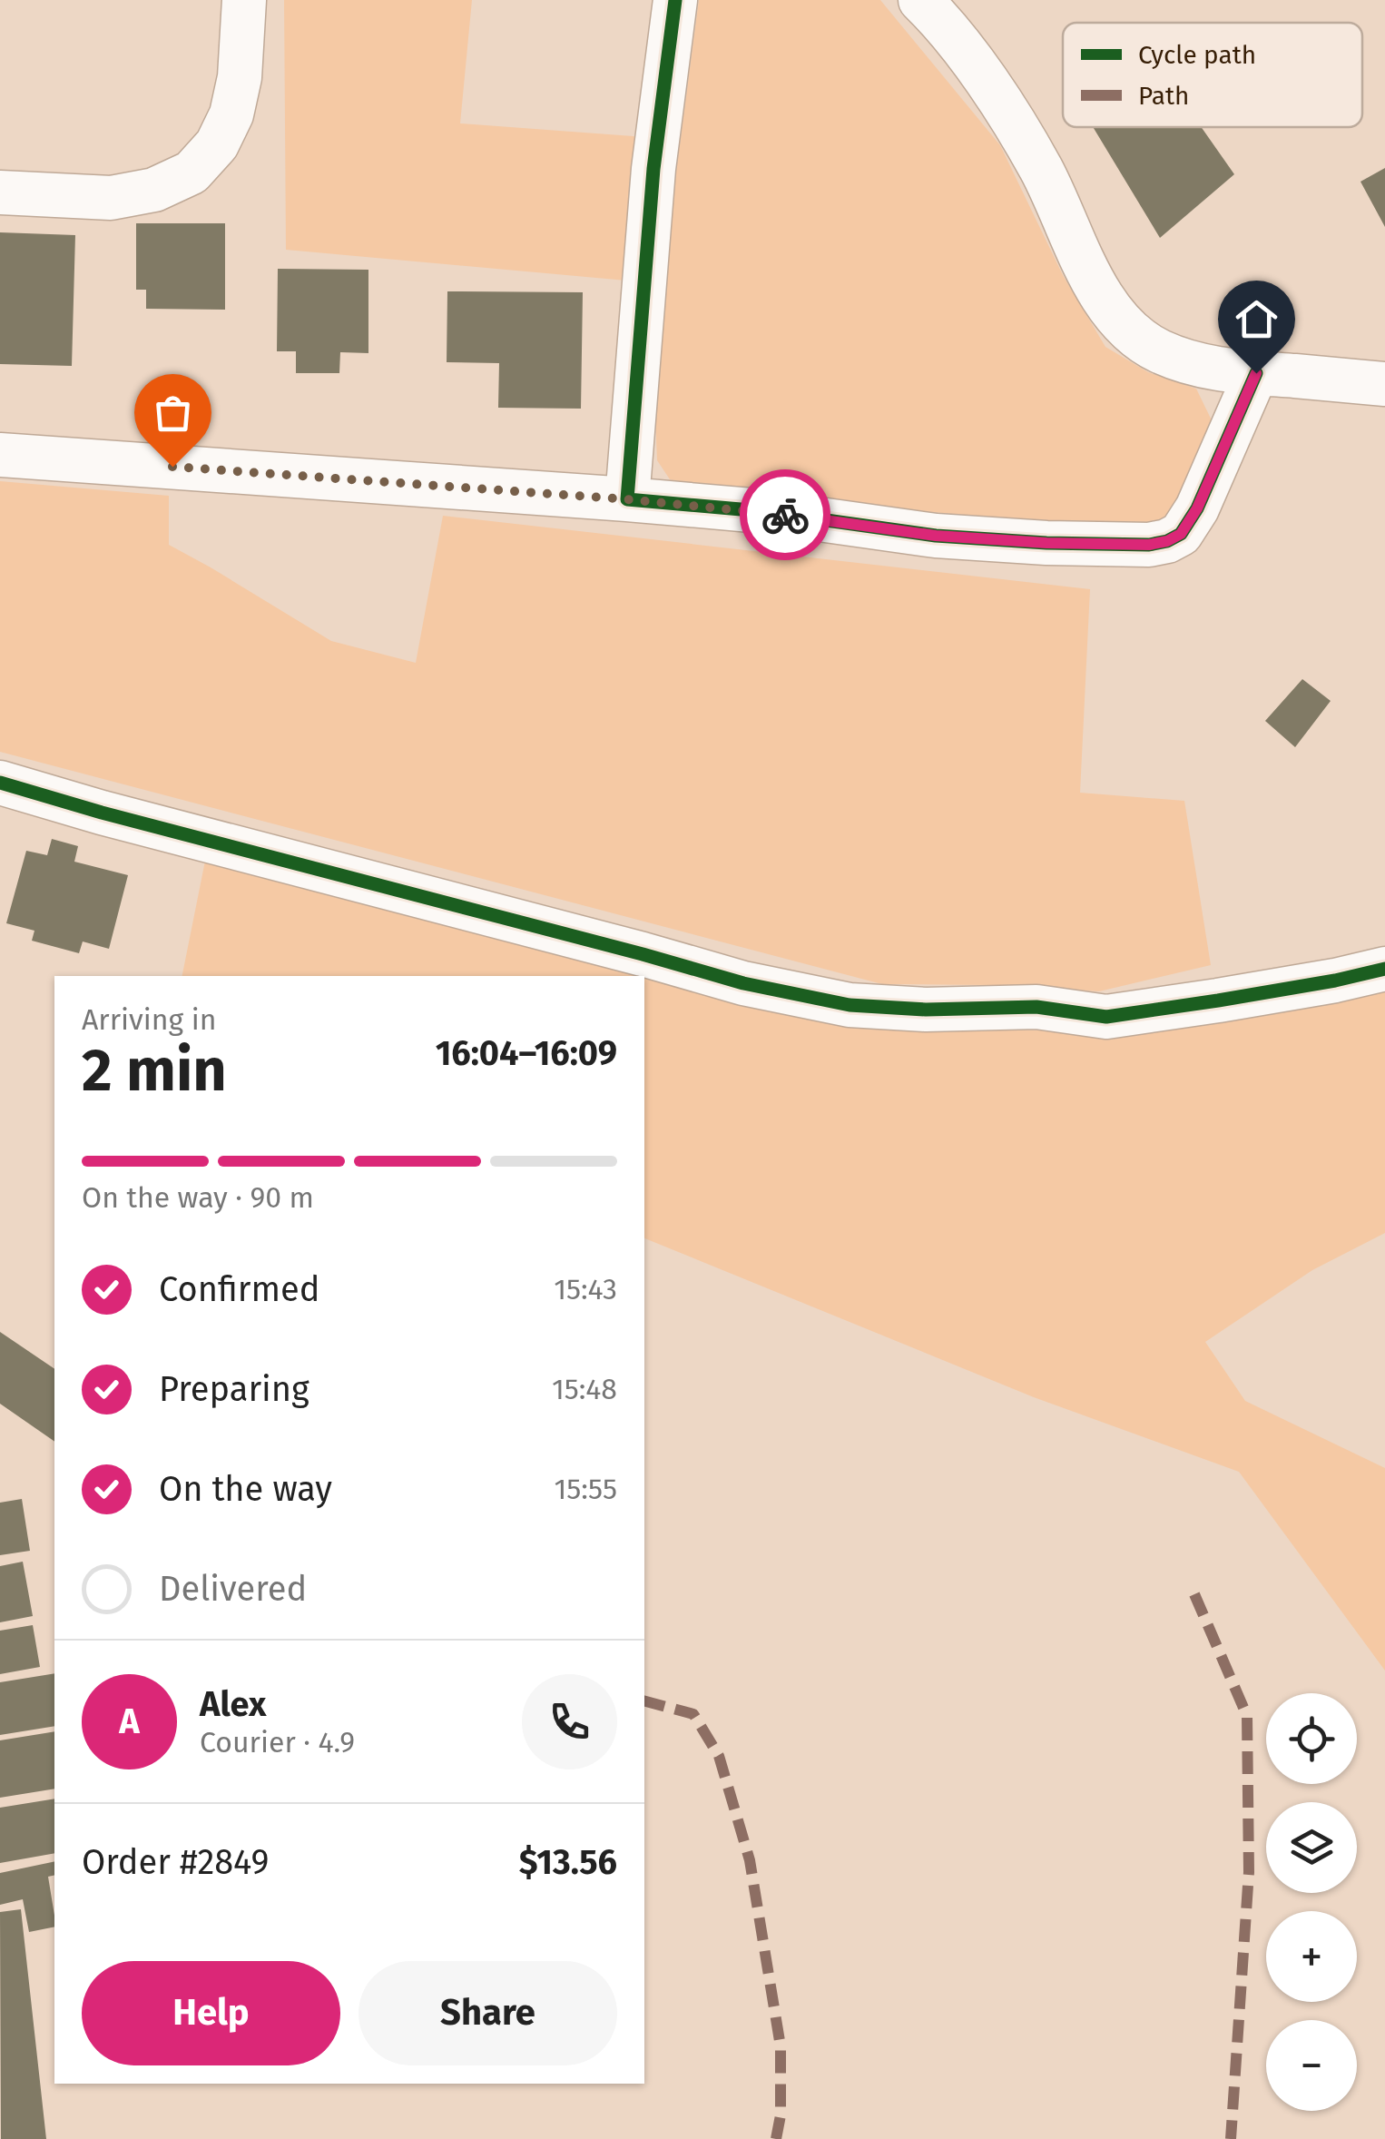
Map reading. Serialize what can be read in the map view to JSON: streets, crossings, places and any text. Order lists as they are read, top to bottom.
{
  "legend": ["Cycle path", "Path"],
  "page": {
    "heading": ["2 min", "Arriving in", "16:04–16:09"],
    "panel": [
      "Alex",
      "Courier · 4.9",
      "Order #2849",
      "$13.56"
    ],
    "bar": "On the way · 90 m",
    "list": [
      ["Confirmed", "15:43"],
      ["Preparing", "15:48"],
      ["On the way", "15:55"],
      "Delivered"
    ],
    "round": "A",
    "map_buttons": ["+", "−"],
    "buttons": ["Help", "Share"]
  }
}
